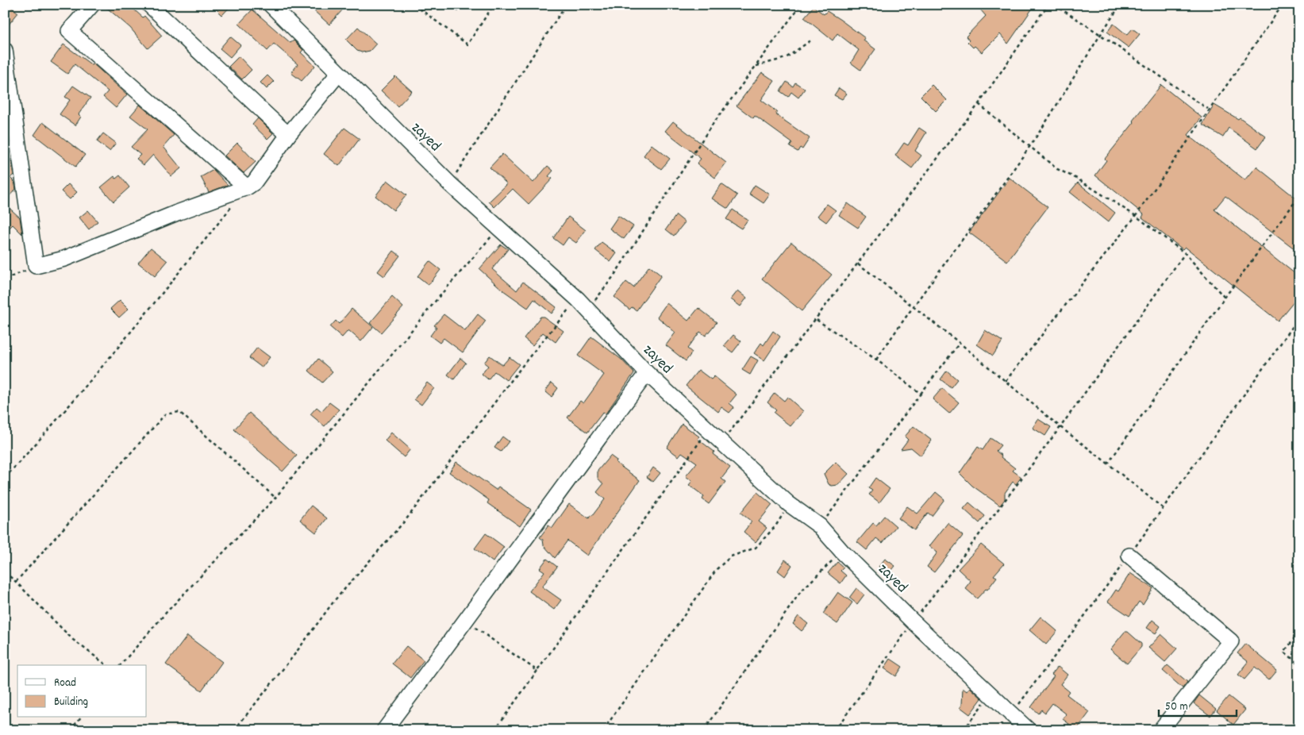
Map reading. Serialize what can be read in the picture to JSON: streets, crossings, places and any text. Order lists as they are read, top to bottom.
{
  "streets": {
    "street": ["zayed"]
  },
  "legend": ["Road", "Building"],
  "scale_bar": "50 m"
}
